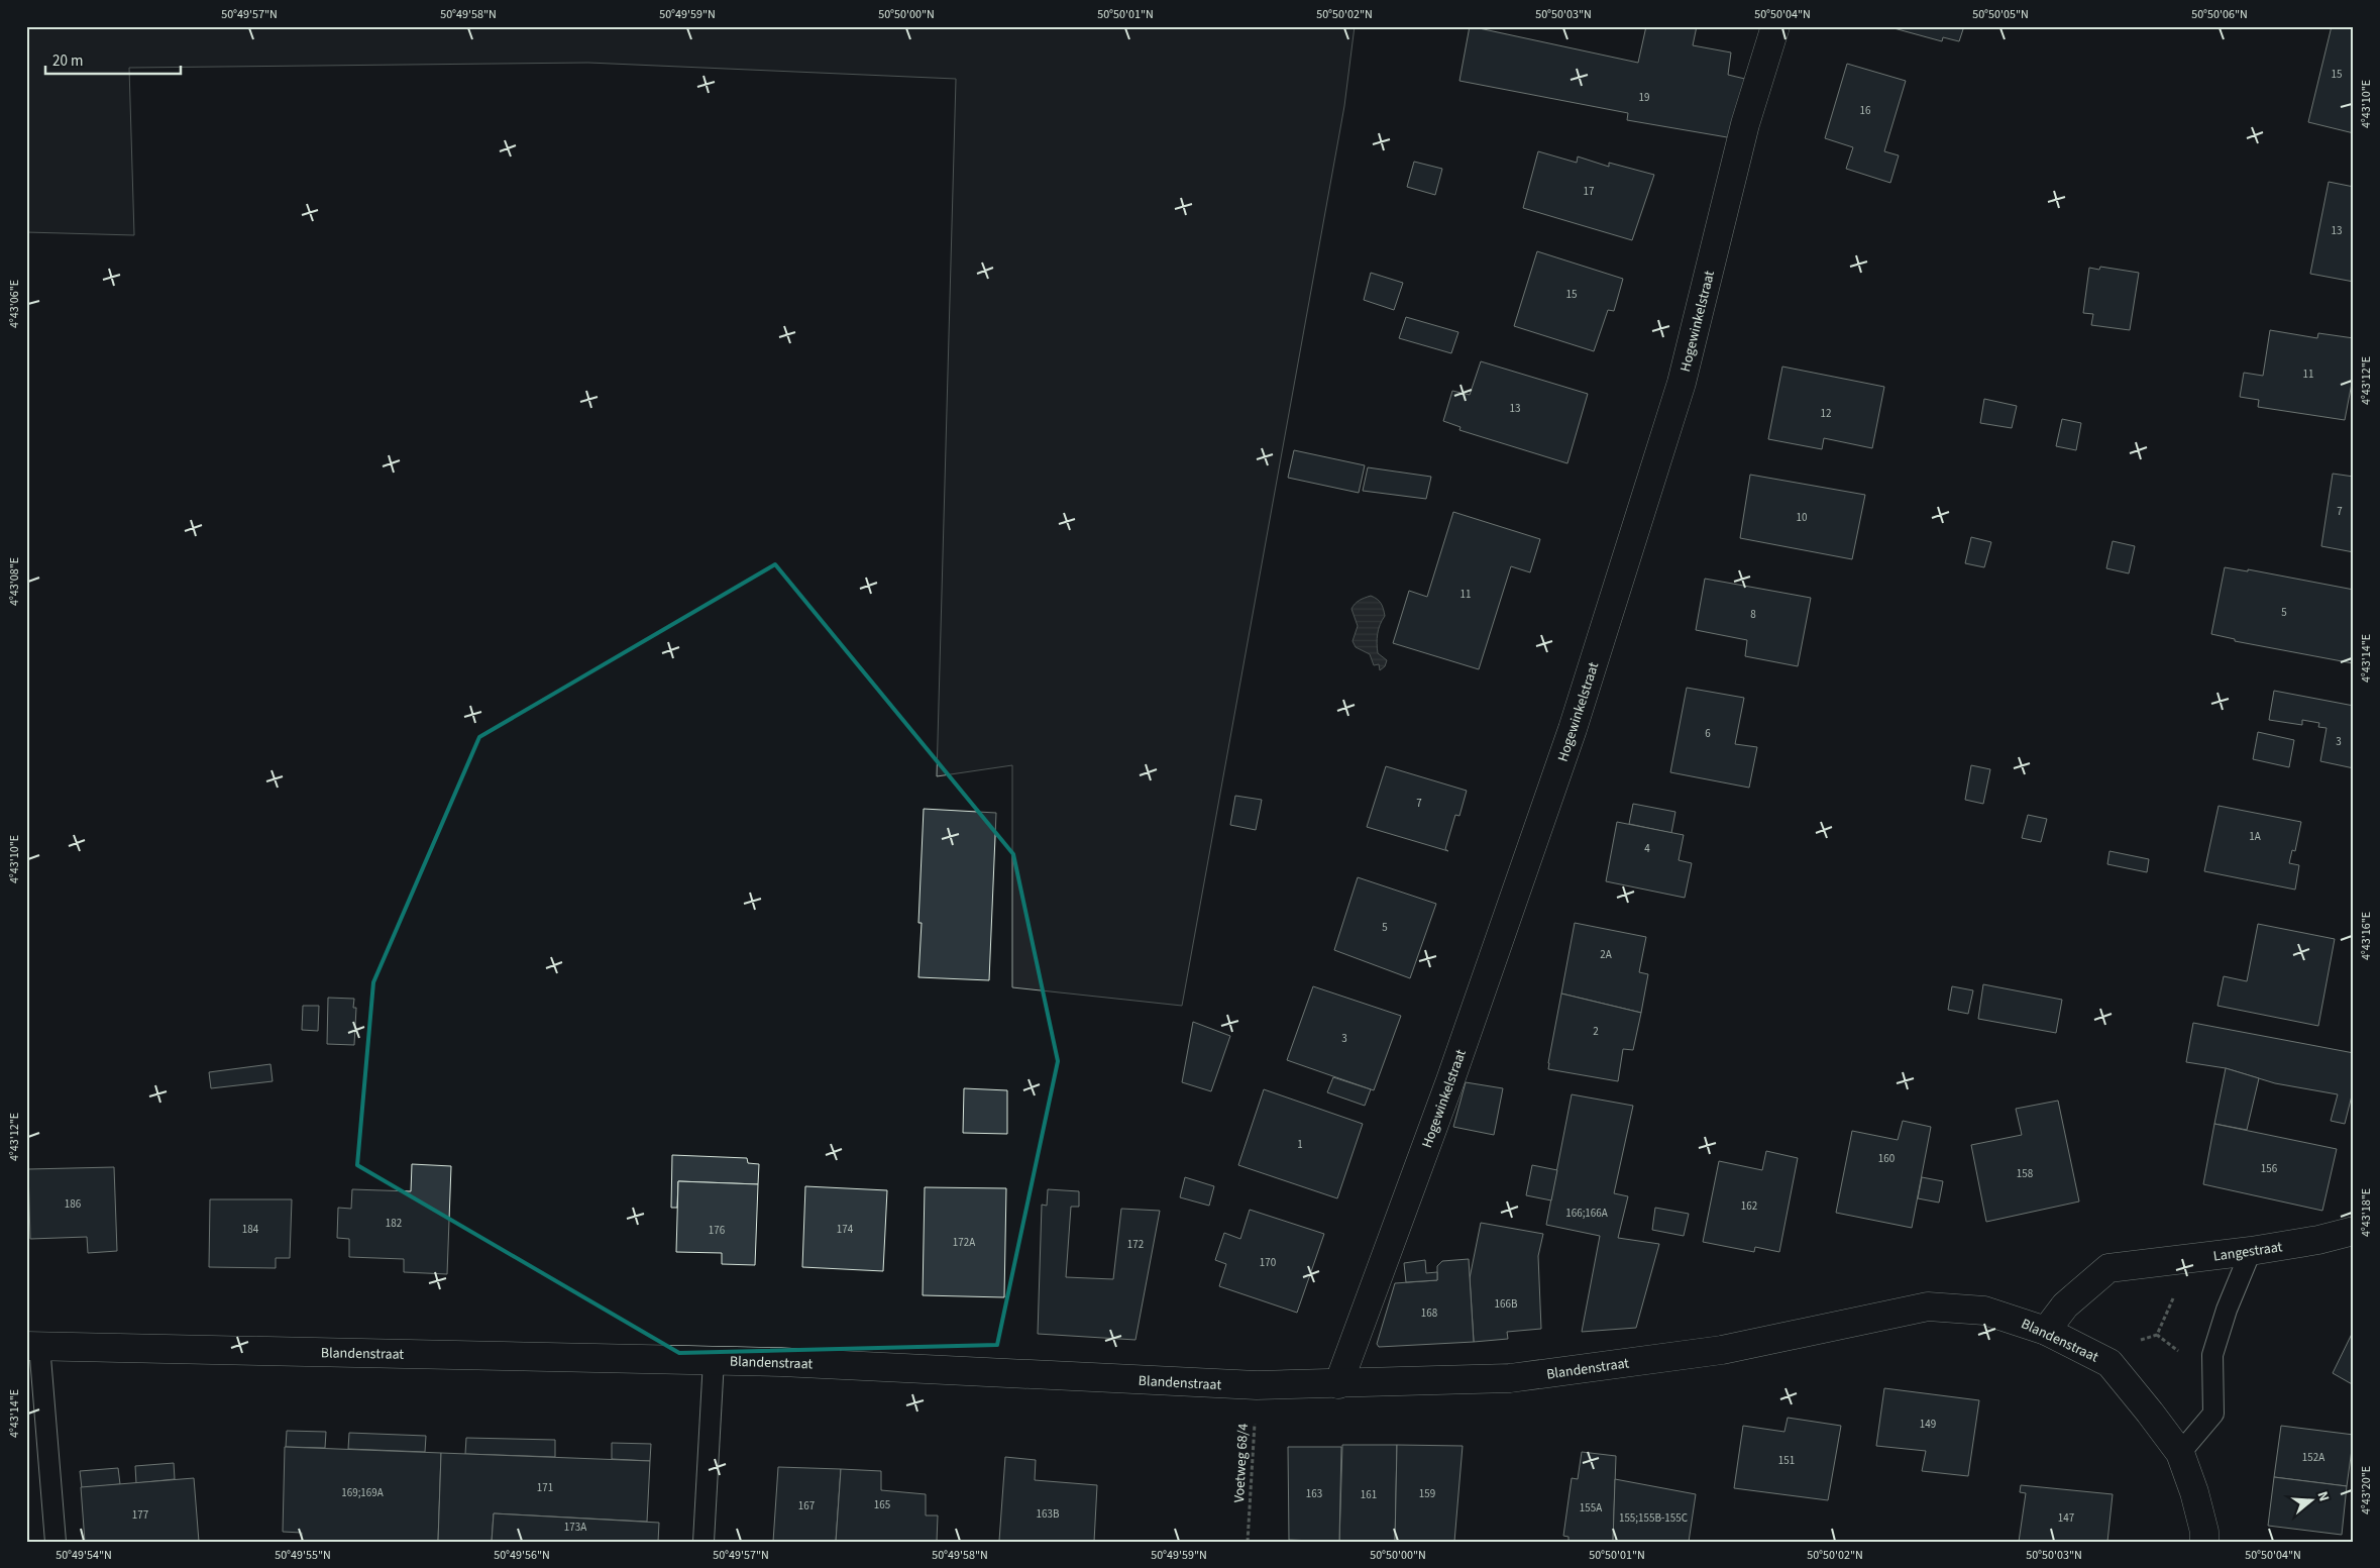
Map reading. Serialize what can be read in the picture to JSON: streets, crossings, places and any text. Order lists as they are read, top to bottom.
{
  "streets": {
    "street": ["Hogewinkelstraat", "Langestraat", "Blandenstraat"],
    "path": ["Voetweg 68/4"]
  },
  "crossings": [
    ["Hogewinkelstraat", "Blandenstraat"],
    ["Langestraat", "Blandenstraat"],
    ["Blandenstraat", "Voetweg 68/4"]
  ],
  "house_numbers": [
    "15",
    "19",
    "16",
    "17",
    "13",
    "15",
    "11",
    "13",
    "12",
    "7",
    "10",
    "11",
    "5",
    "8",
    "6",
    "3",
    "7",
    "1A",
    "4",
    "5",
    "2A",
    "2",
    "3",
    "1",
    "160",
    "156",
    "158",
    "186",
    "162",
    "166;166A",
    "182",
    "184",
    "174",
    "176",
    "172A",
    "172",
    "170",
    "166B",
    "168",
    "149",
    "152A",
    "151",
    "171",
    "169;169A",
    "163",
    "159",
    "161",
    "165",
    "167",
    "155A",
    "163B",
    "177",
    "155;155B-155C",
    "147",
    "173A"
  ],
  "scale_bar": "20 m",
  "north": "right",
  "coordinates": [
    "50°49'57\"N",
    "50°49'58\"N",
    "50°49'59\"N",
    "50°50'00\"N",
    "50°50'01\"N",
    "50°50'02\"N",
    "50°50'03\"N",
    "50°50'04\"N",
    "50°50'05\"N",
    "50°50'06\"N",
    "4°43'10\"E",
    "4°43'06\"E",
    "4°43'12\"E",
    "4°43'08\"E",
    "4°43'14\"E",
    "4°43'16\"E",
    "4°43'18\"E",
    "4°43'20\"E",
    "50°49'54\"N",
    "50°49'55\"N",
    "50°49'56\"N"
  ]
}
